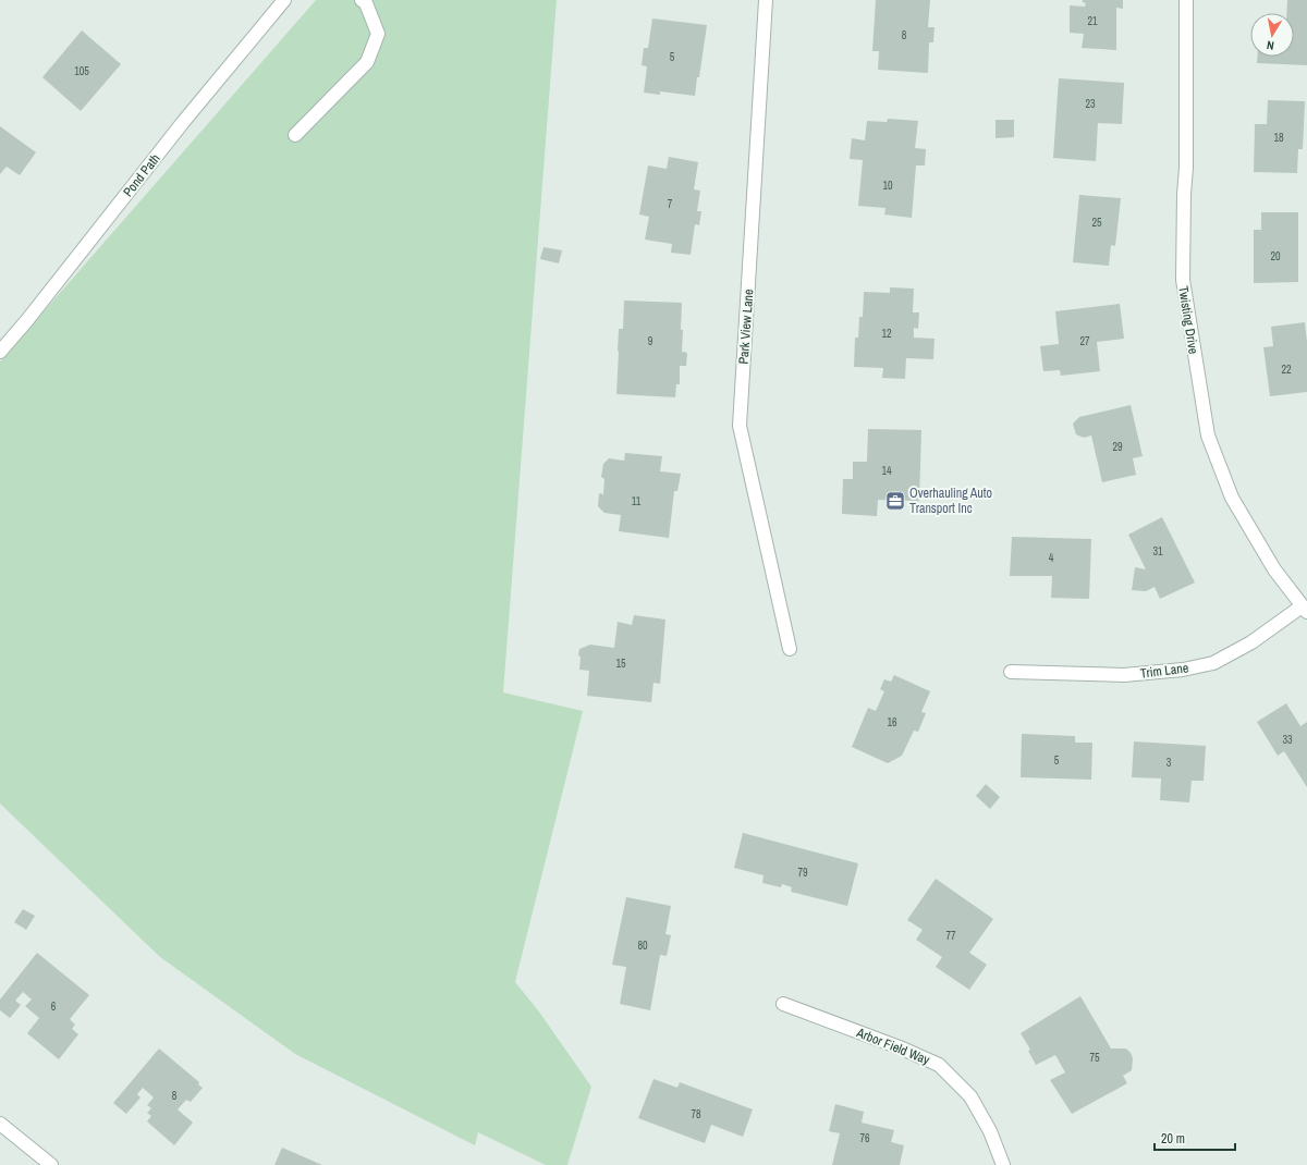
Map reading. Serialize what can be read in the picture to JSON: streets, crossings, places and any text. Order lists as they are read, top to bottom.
{
  "streets": {
    "street": [
      "Pond Path",
      "Twisting Drive",
      "Park View Lane",
      "Trim Lane",
      "Arbor Field Way"
    ]
  },
  "crossings": [
    ["Twisting Drive", "Trim Lane"]
  ],
  "places": {
    "office": ["Overhauling Auto Transport Inc"]
  },
  "house_numbers": [
    "21",
    "8",
    "5",
    "105",
    "23",
    "18",
    "10",
    "7",
    "25",
    "20",
    "12",
    "9",
    "27",
    "22",
    "29",
    "14",
    "11",
    "31",
    "4",
    "15",
    "16",
    "33",
    "5",
    "3",
    "79",
    "77",
    "80",
    "6",
    "75",
    "8",
    "78",
    "76"
  ],
  "scale_bar": "20 m",
  "north": "bottom"
}
